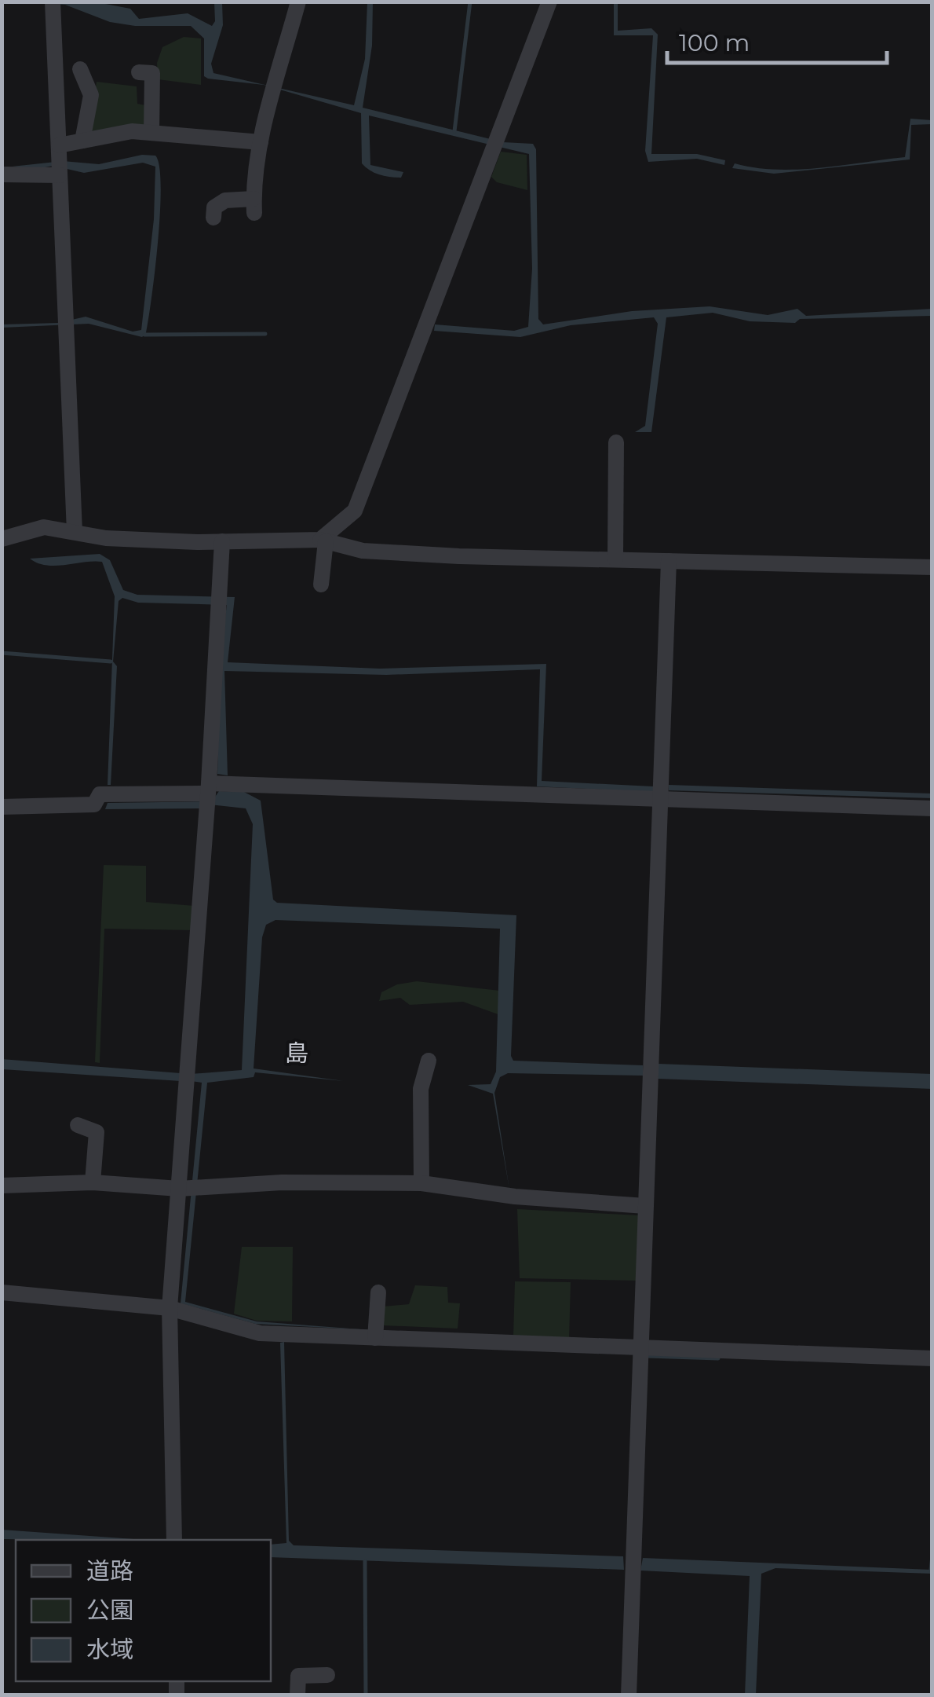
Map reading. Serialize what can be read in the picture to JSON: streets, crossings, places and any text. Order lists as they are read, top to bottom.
{
  "districts": ["島"],
  "legend": ["道路", "公園", "水域"],
  "scale_bar": "100 m"
}
